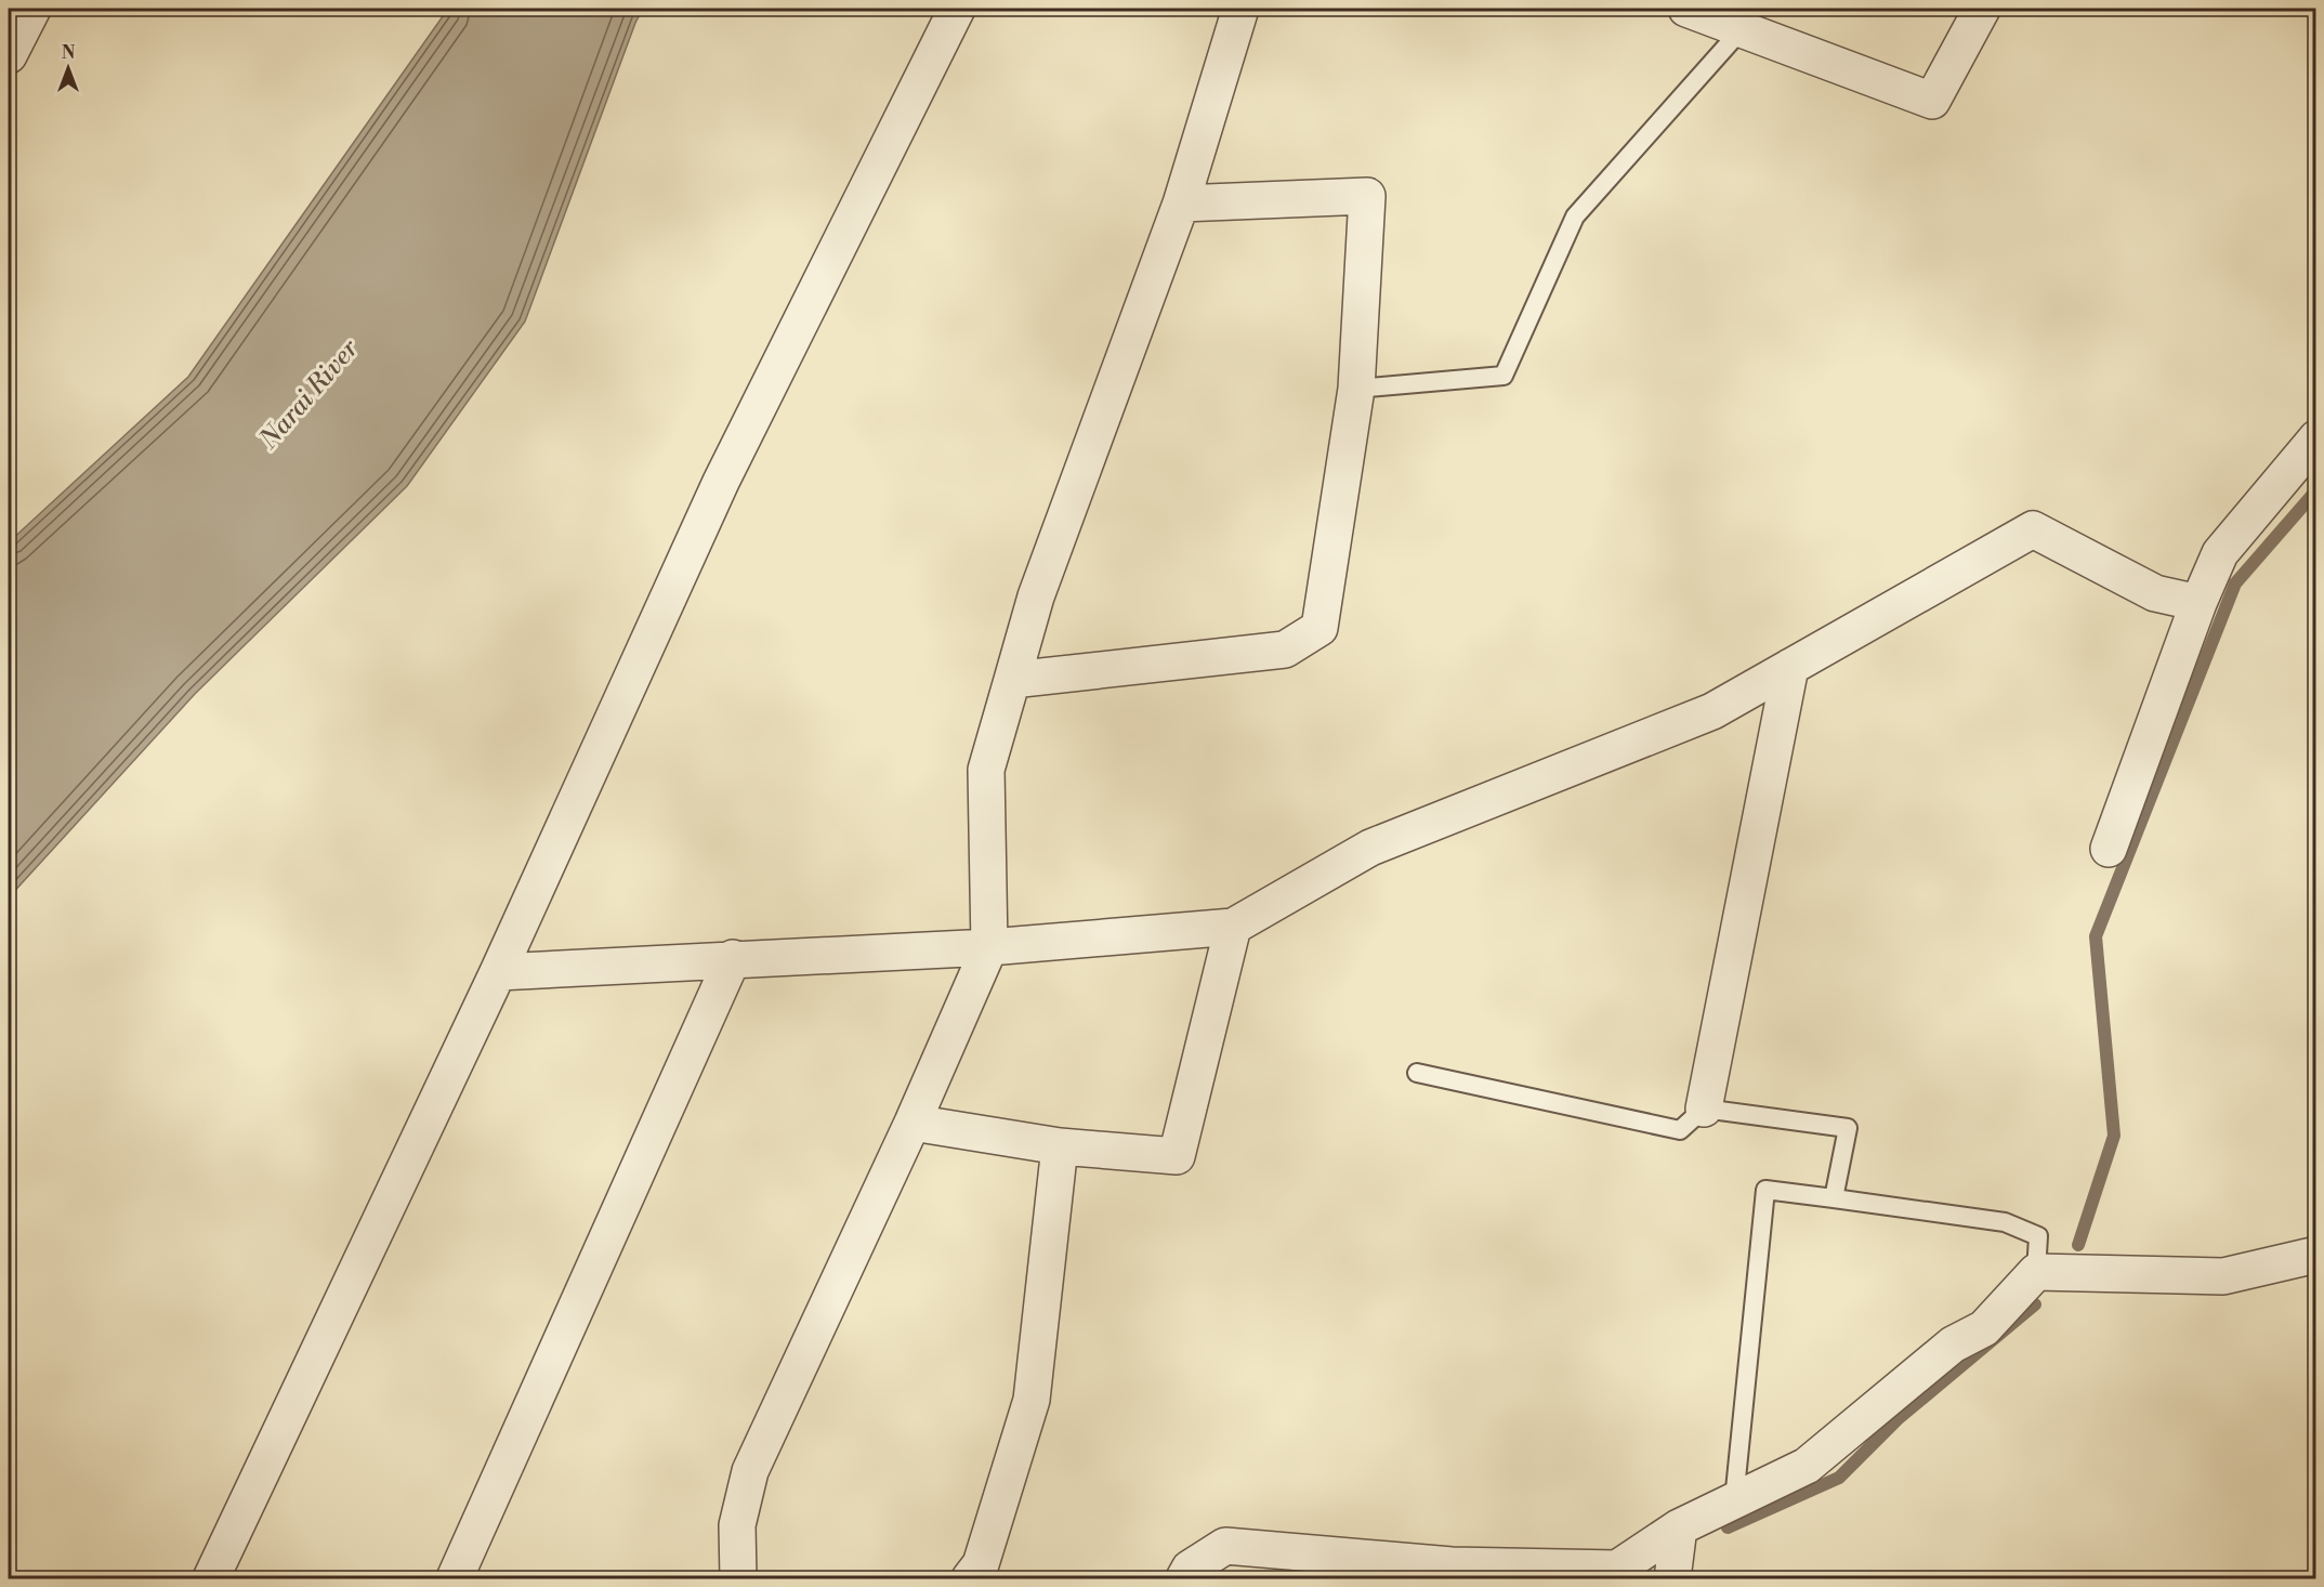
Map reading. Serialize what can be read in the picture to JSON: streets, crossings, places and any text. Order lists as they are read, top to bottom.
{
  "water": ["Narai River"],
  "north": "top"
}
